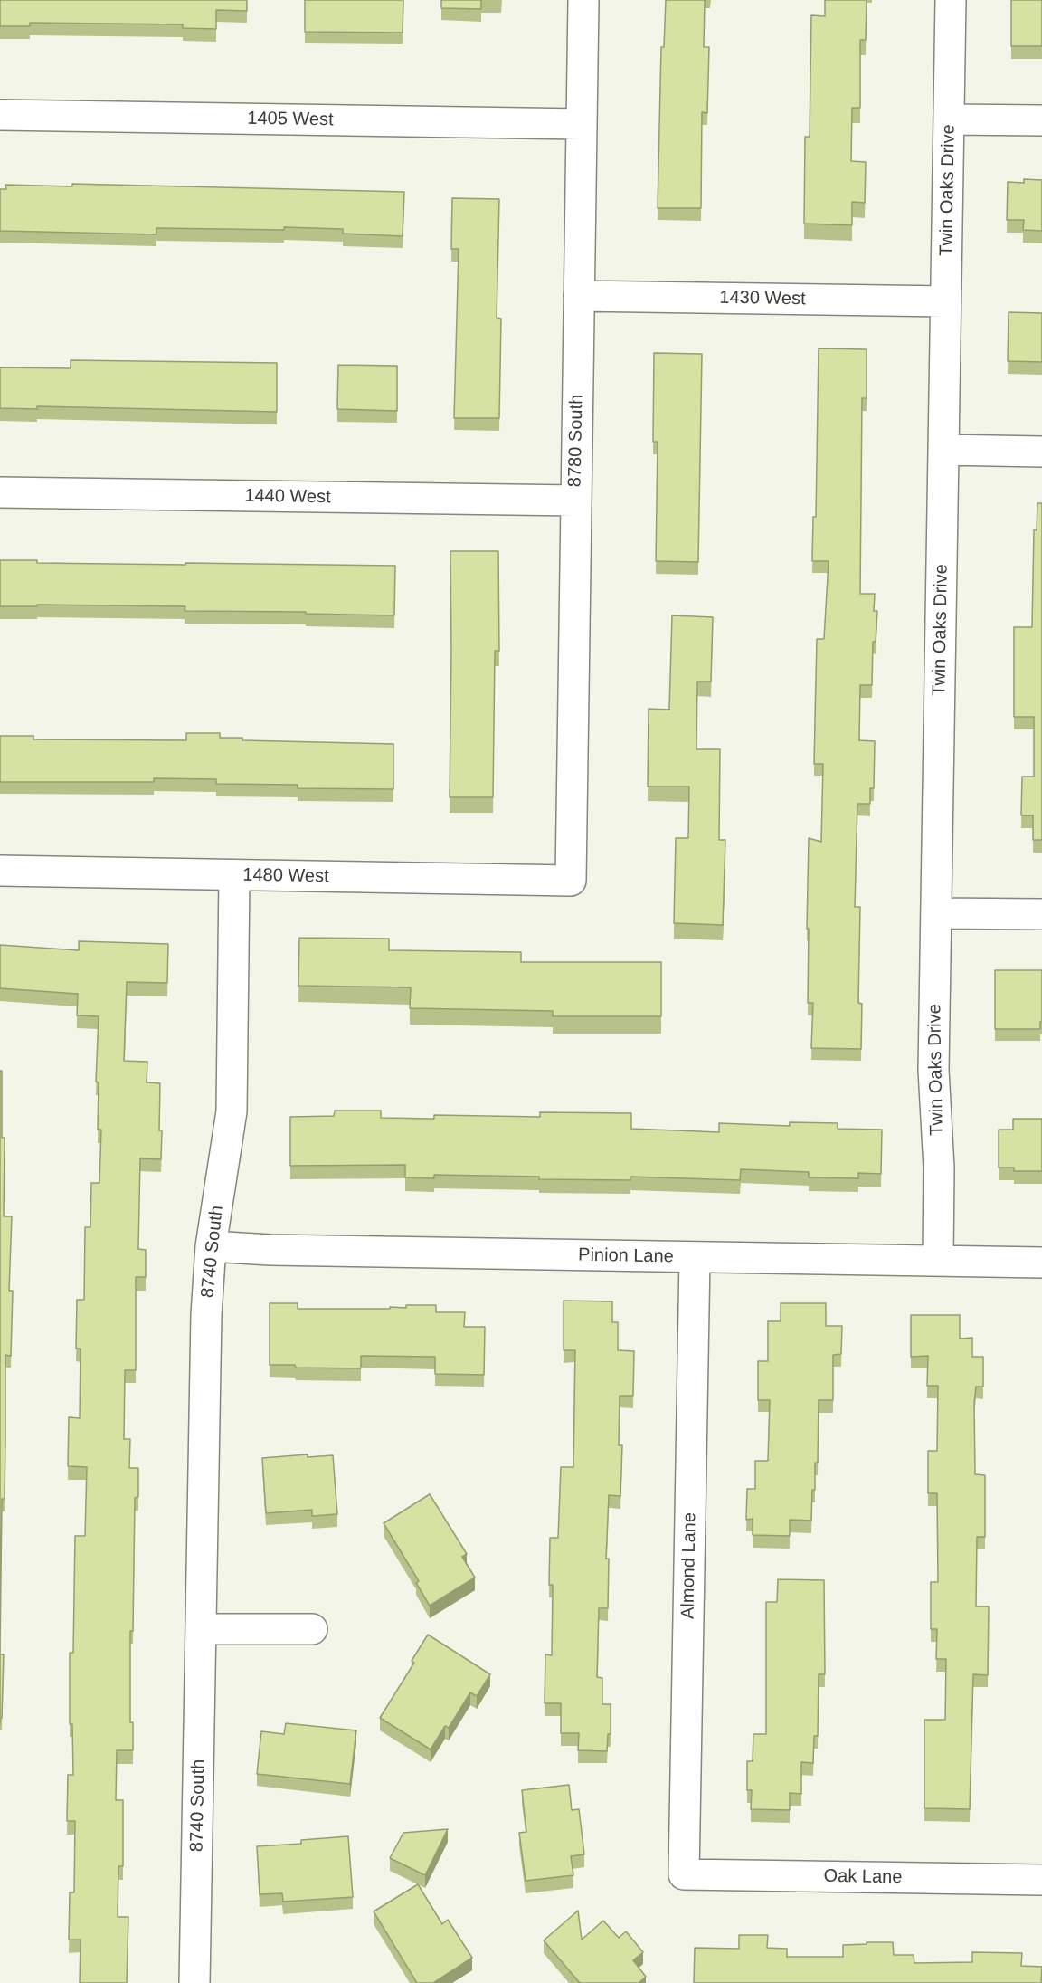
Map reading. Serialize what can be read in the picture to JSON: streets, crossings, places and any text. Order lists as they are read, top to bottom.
{
  "streets": {
    "street": [
      "1405 West",
      "Twin Oaks Drive",
      "1430 West",
      "8780 South",
      "1440 West",
      "1480 West",
      "8740 South",
      "Pinion Lane",
      "Almond Lane",
      "Oak Lane"
    ]
  },
  "crossings": [
    ["1405 West", "8780 South"],
    ["Twin Oaks Drive", "1430 West"],
    ["Twin Oaks Drive", "Pinion Lane"],
    ["1430 West", "8780 South"],
    ["8780 South", "1440 West"],
    ["8780 South", "1480 West"],
    ["1480 West", "8740 South"],
    ["8740 South", "Pinion Lane"],
    ["Pinion Lane", "Almond Lane"],
    ["Almond Lane", "Oak Lane"]
  ]
}
